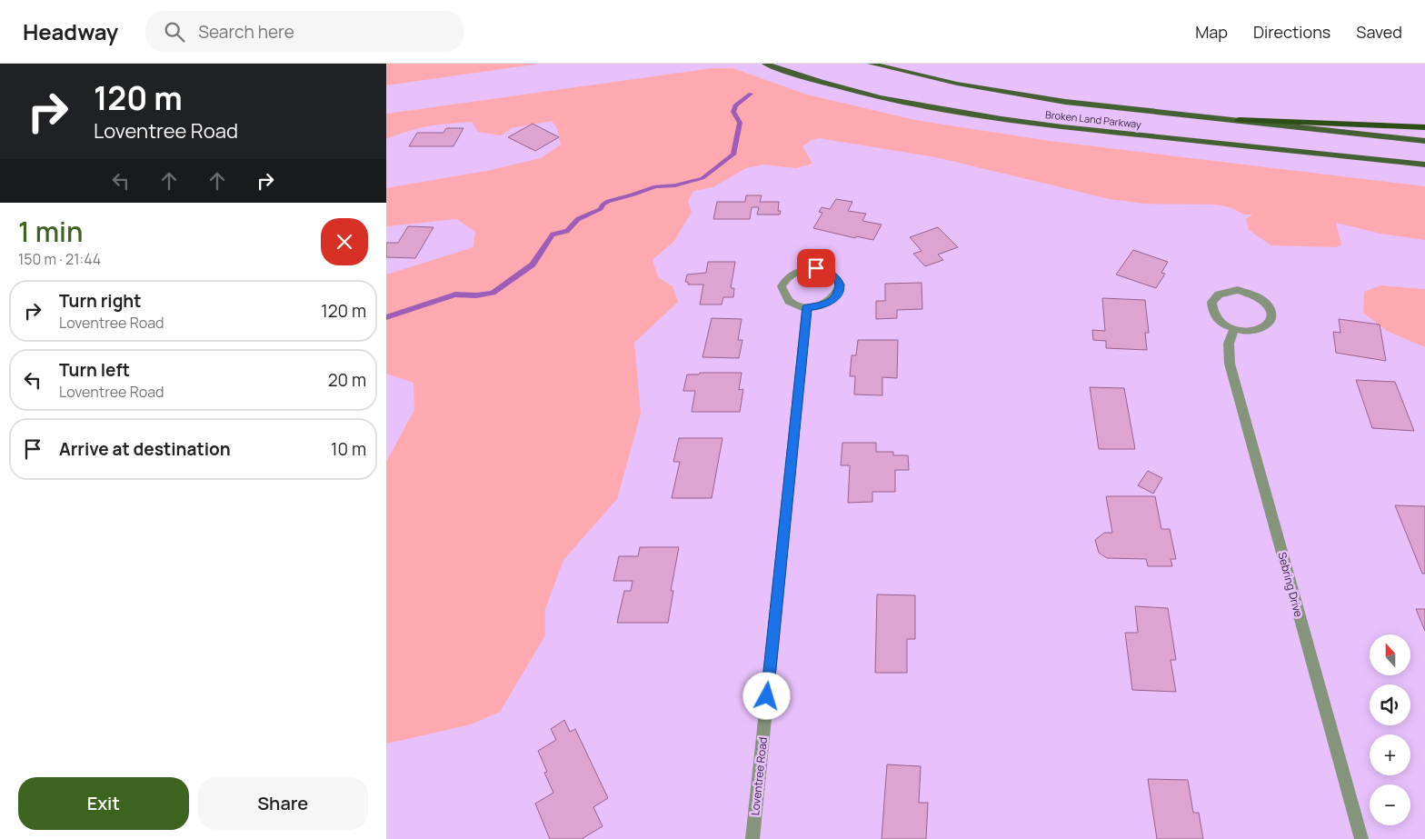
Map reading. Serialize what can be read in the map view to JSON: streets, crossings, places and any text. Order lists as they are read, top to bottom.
{
  "streets": {
    "main road": ["Broken Land Parkway"],
    "street": ["Sebring Drive", "Loventree Road"]
  },
  "north": "top",
  "page": {
    "header": "Headway",
    "search": "Search here",
    "nav": ["Map", "Directions", "Saved"],
    "turn": ["120 m", "Loventree Road"],
    "heading": ["1 min", "150 m · 21:44"],
    "list": [
      {
        "name": "Turn right",
        "note": "Loventree Road",
        "value": "120 m"
      },
      {
        "name": "Turn left",
        "note": "Loventree Road",
        "value": "20 m"
      },
      {
        "name": "Arrive at destination",
        "value": "10 m"
      }
    ],
    "map_buttons": ["+", "−"],
    "buttons": ["Exit", "Share"]
  }
}
